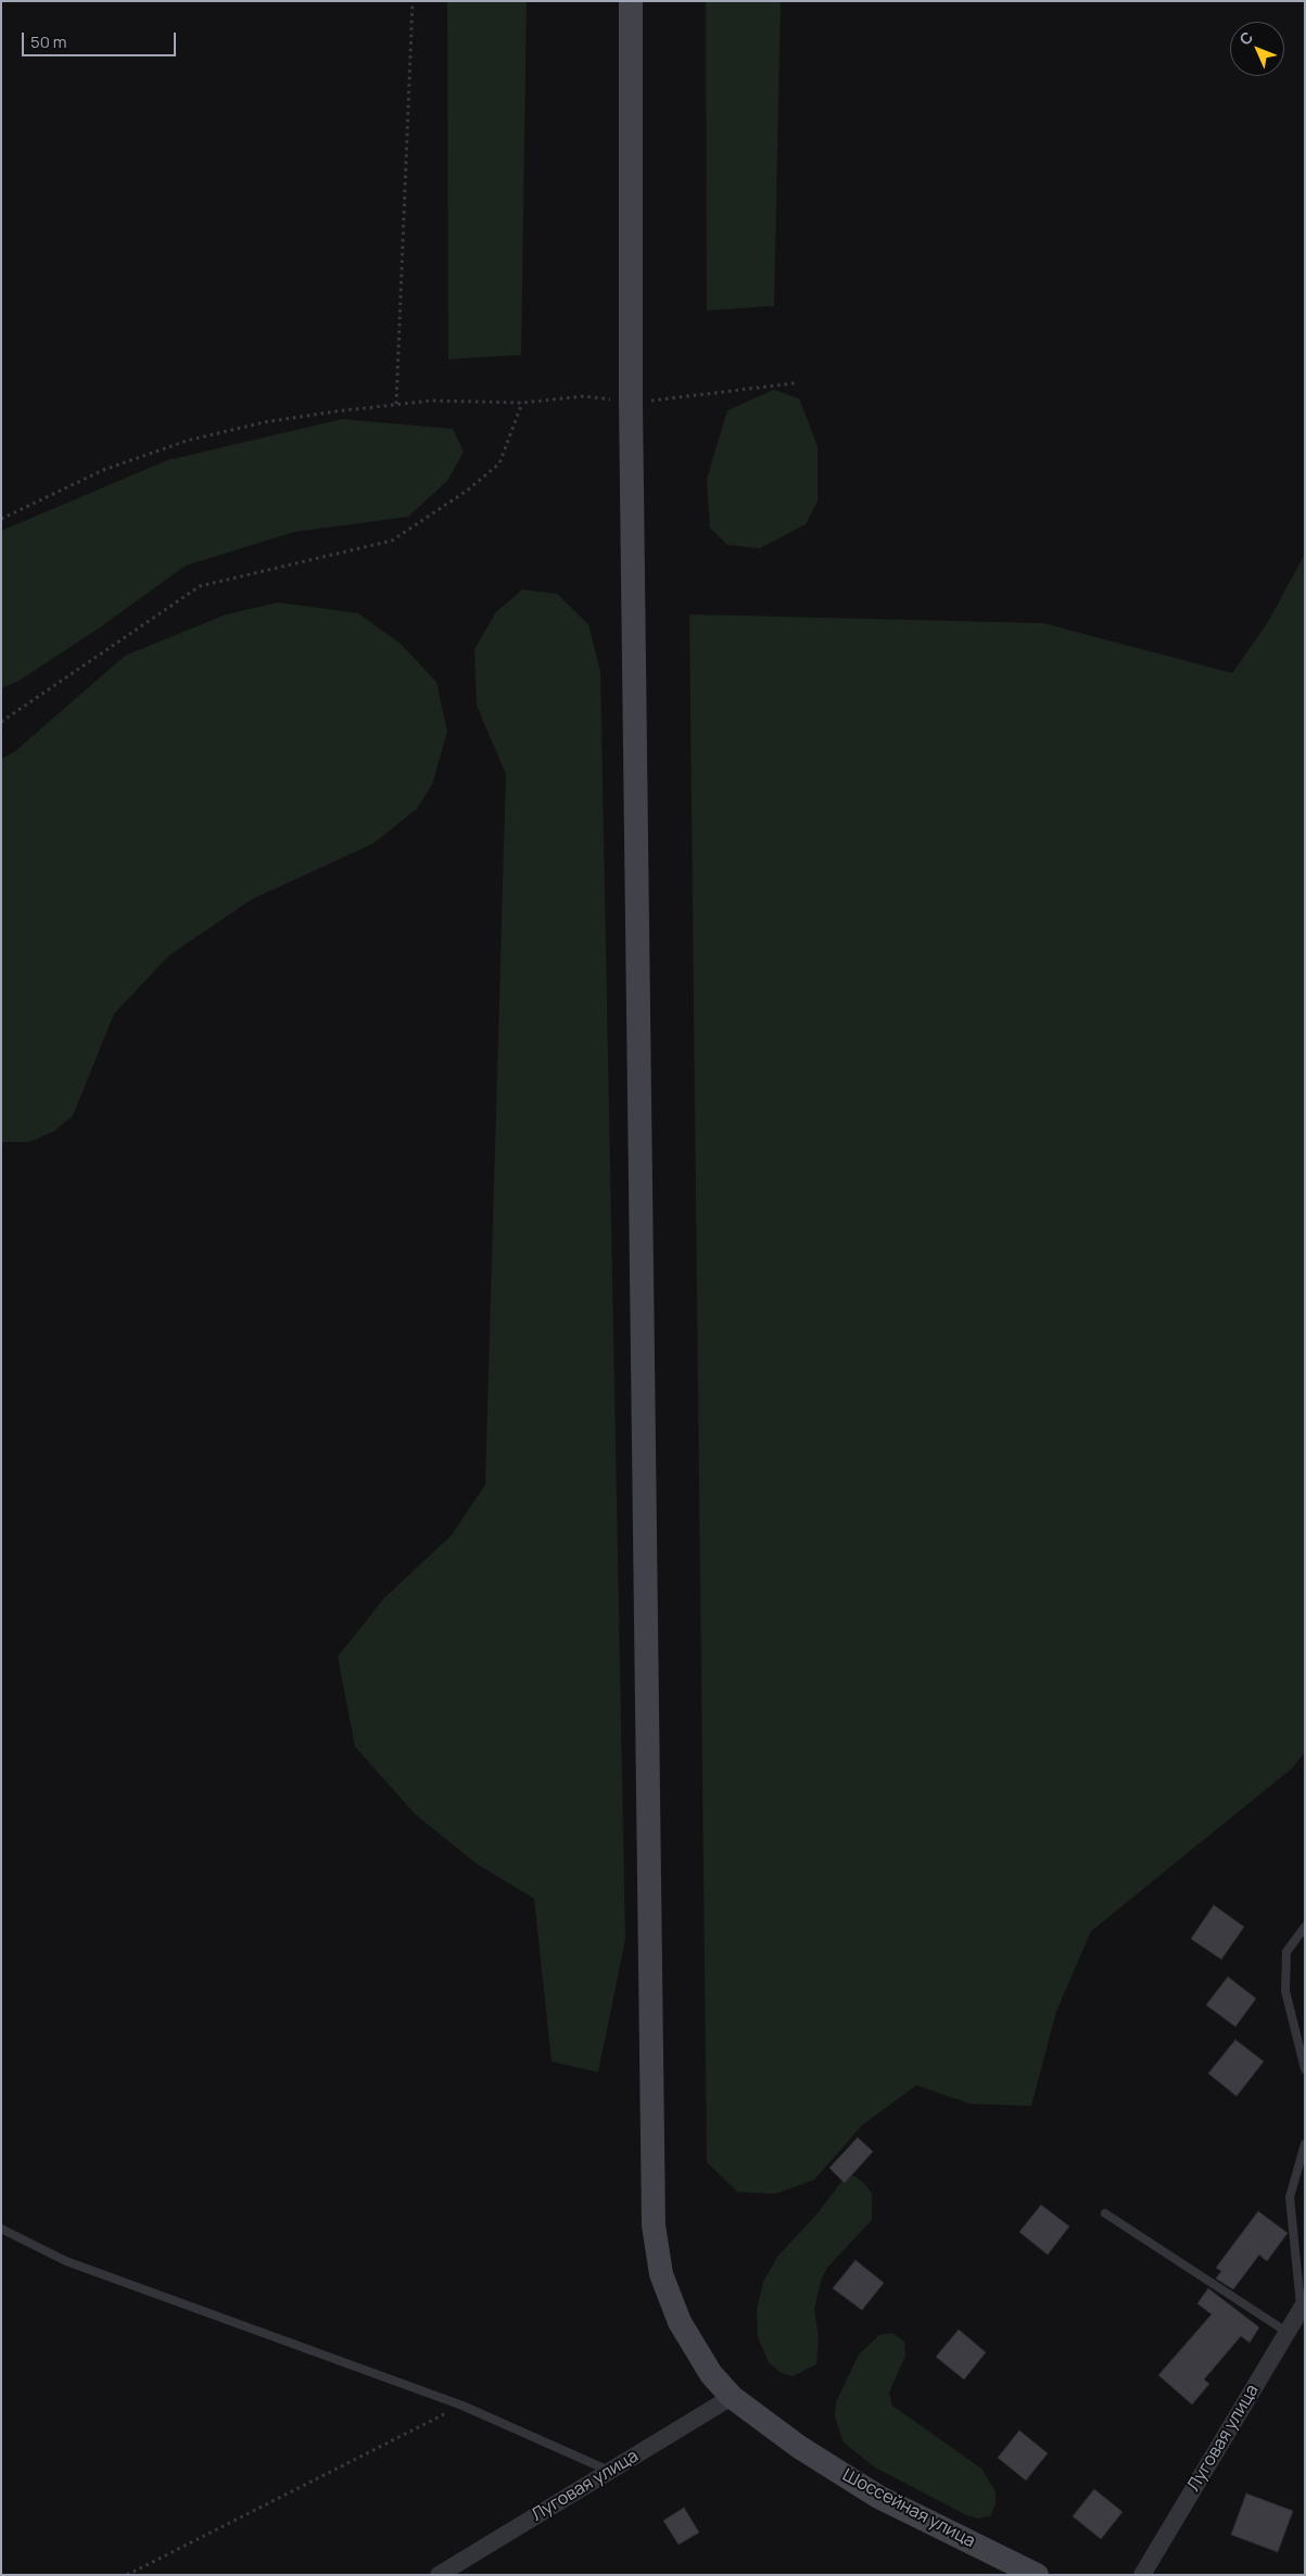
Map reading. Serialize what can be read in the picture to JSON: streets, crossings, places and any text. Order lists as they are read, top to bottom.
{
  "streets": {
    "street": ["Луговая улица", "Шоссейная улица"]
  },
  "crossings": [
    ["Луговая улица", "Шоссейная улица"]
  ],
  "scale_bar": "50 m",
  "north": "top left"
}
